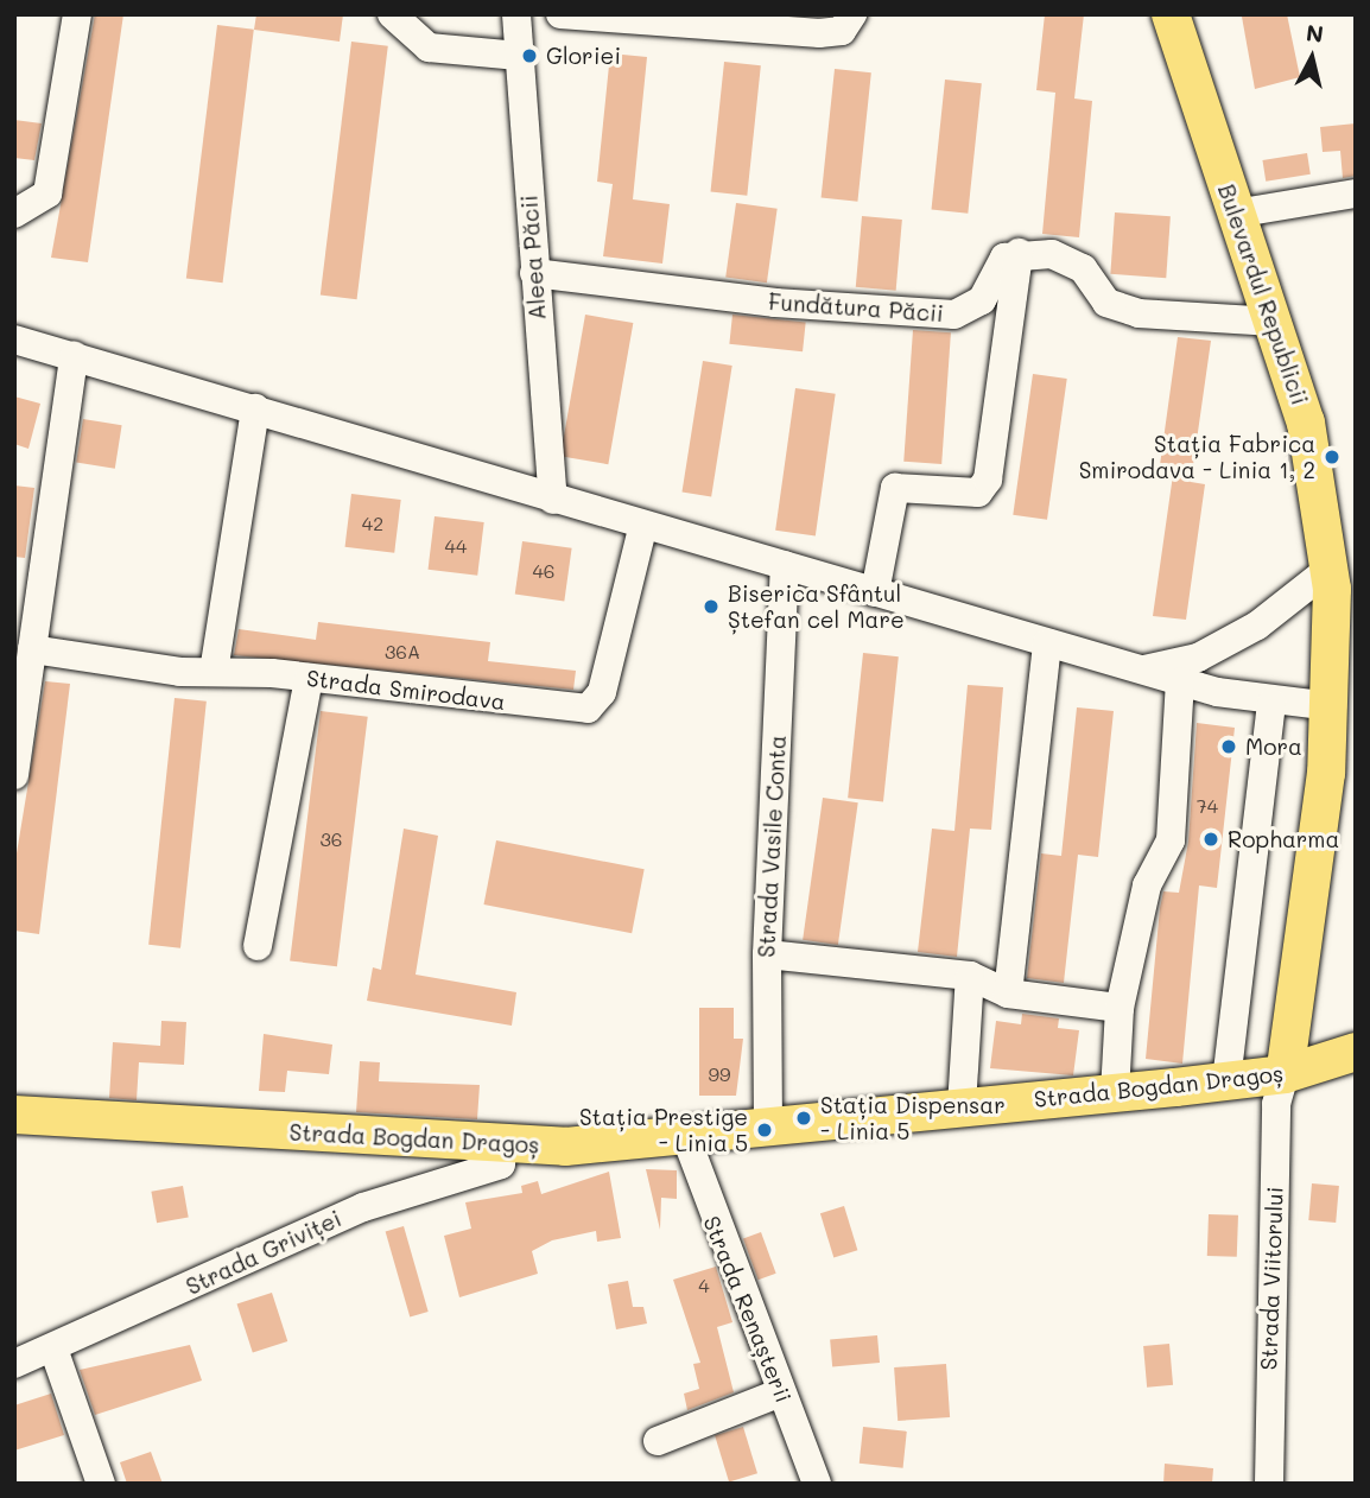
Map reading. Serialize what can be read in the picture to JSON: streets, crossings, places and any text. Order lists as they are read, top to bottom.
{
  "streets": {
    "main road": ["Bulevardul Republicii", "Strada Bogdan Dragoș"],
    "street": [
      "Aleea Păcii",
      "Fundătura Păcii",
      "Strada Smirodava",
      "Strada Vasile Conta",
      "Strada Griviței",
      "Strada Viitorului",
      "Strada Renașterii"
    ]
  },
  "crossings": [
    ["Aleea Păcii", "Fundătura Păcii"],
    ["Bulevardul Republicii", "Strada Bogdan Dragoș"],
    ["Bulevardul Republicii", "Strada Viitorului"],
    ["Strada Vasile Conta", "Strada Bogdan Dragoș"],
    ["Strada Bogdan Dragoș", "Strada Griviței"],
    ["Strada Bogdan Dragoș", "Strada Viitorului"],
    ["Strada Bogdan Dragoș", "Strada Renașterii"]
  ],
  "places": [
    "Gloriei",
    "Stația Fabrica Smirodava - Linia 1, 2",
    "Biserica Sfântul Ștefan cel Mare",
    "Mora",
    "Ropharma",
    "Stația Dispensar - Linia 5",
    "Stația Prestige - Linia 5"
  ],
  "house_numbers": [
    "42",
    "44",
    "46",
    "36A",
    "74",
    "36",
    "99",
    "4"
  ],
  "north": "top"
}
